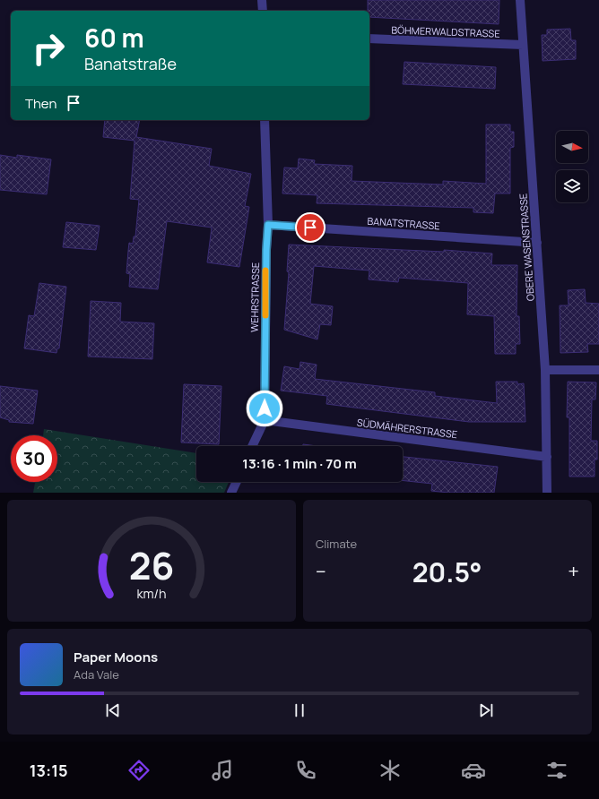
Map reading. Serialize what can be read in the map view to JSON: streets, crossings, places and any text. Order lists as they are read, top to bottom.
{
  "streets": {
    "street": [
      "BÖHMERWALDSTRASSE",
      "BANATSTRASSE",
      "OBERE WASENSTRASSE",
      "WEHRSTRASSE",
      "SÜDMÄHRERSTRASSE"
    ]
  },
  "crossings": [
    ["BÖHMERWALDSTRASSE", "OBERE WASENSTRASSE"],
    ["BANATSTRASSE", "OBERE WASENSTRASSE"],
    ["BANATSTRASSE", "WEHRSTRASSE"],
    ["OBERE WASENSTRASSE", "SÜDMÄHRERSTRASSE"],
    ["WEHRSTRASSE", "SÜDMÄHRERSTRASSE"]
  ],
  "north": "right",
  "page": {
    "turn": ["60 m", "Banatstraße"],
    "then": "Then",
    "limit": "30",
    "trip": "13:16 · 1 min · 70 m",
    "tile": "Climate",
    "heat": ["−", "20.5°", "+"],
    "song": ["Paper Moons", "Ada Vale"],
    "tabs": "13:15",
    "gauge": ["26", "km/h"]
  }
}
